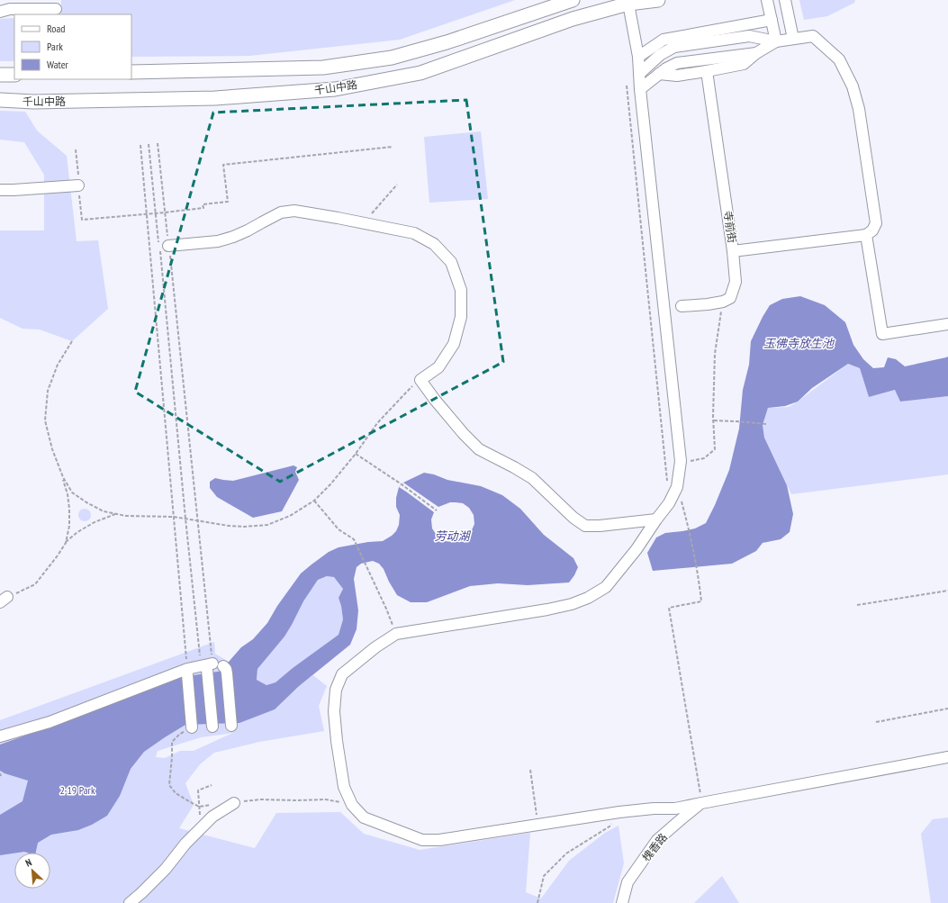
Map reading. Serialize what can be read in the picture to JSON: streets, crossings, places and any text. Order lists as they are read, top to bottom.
{
  "streets": {
    "main road": ["千山中路"],
    "street": ["寺前街", "槐香路"]
  },
  "water": ["玉佛寺放生池", "劳动湖"],
  "parks": ["2·19 Park"],
  "legend": ["Road", "Park", "Water"],
  "north": "top left"
}
